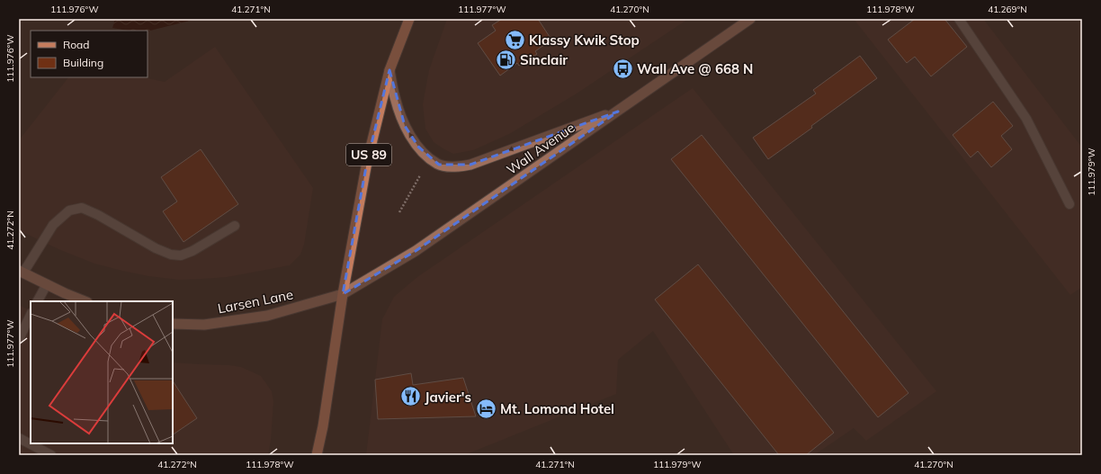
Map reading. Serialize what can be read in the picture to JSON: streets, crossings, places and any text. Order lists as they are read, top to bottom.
{
  "streets": {
    "main road": ["Wall Avenue", "US 89", "Larsen Lane"]
  },
  "crossings": [
    ["Wall Avenue", "US 89"],
    ["Wall Avenue", "Larsen Lane"],
    ["US 89", "Larsen Lane"]
  ],
  "places": {
    "supermarket": ["Klassy Kwik Stop"],
    "fuel station": ["Sinclair"],
    "bus stop": ["Wall Ave @ 668 N"],
    "restaurant": ["Javier's"],
    "hotel": ["Mt. Lomond Hotel"]
  },
  "legend": ["Road", "Building"],
  "coordinates": [
    "111.976°W",
    "41.271°N",
    "111.977°W",
    "41.270°N",
    "111.978°W",
    "41.269°N",
    "111.979°W",
    "41.272°N"
  ]
}
